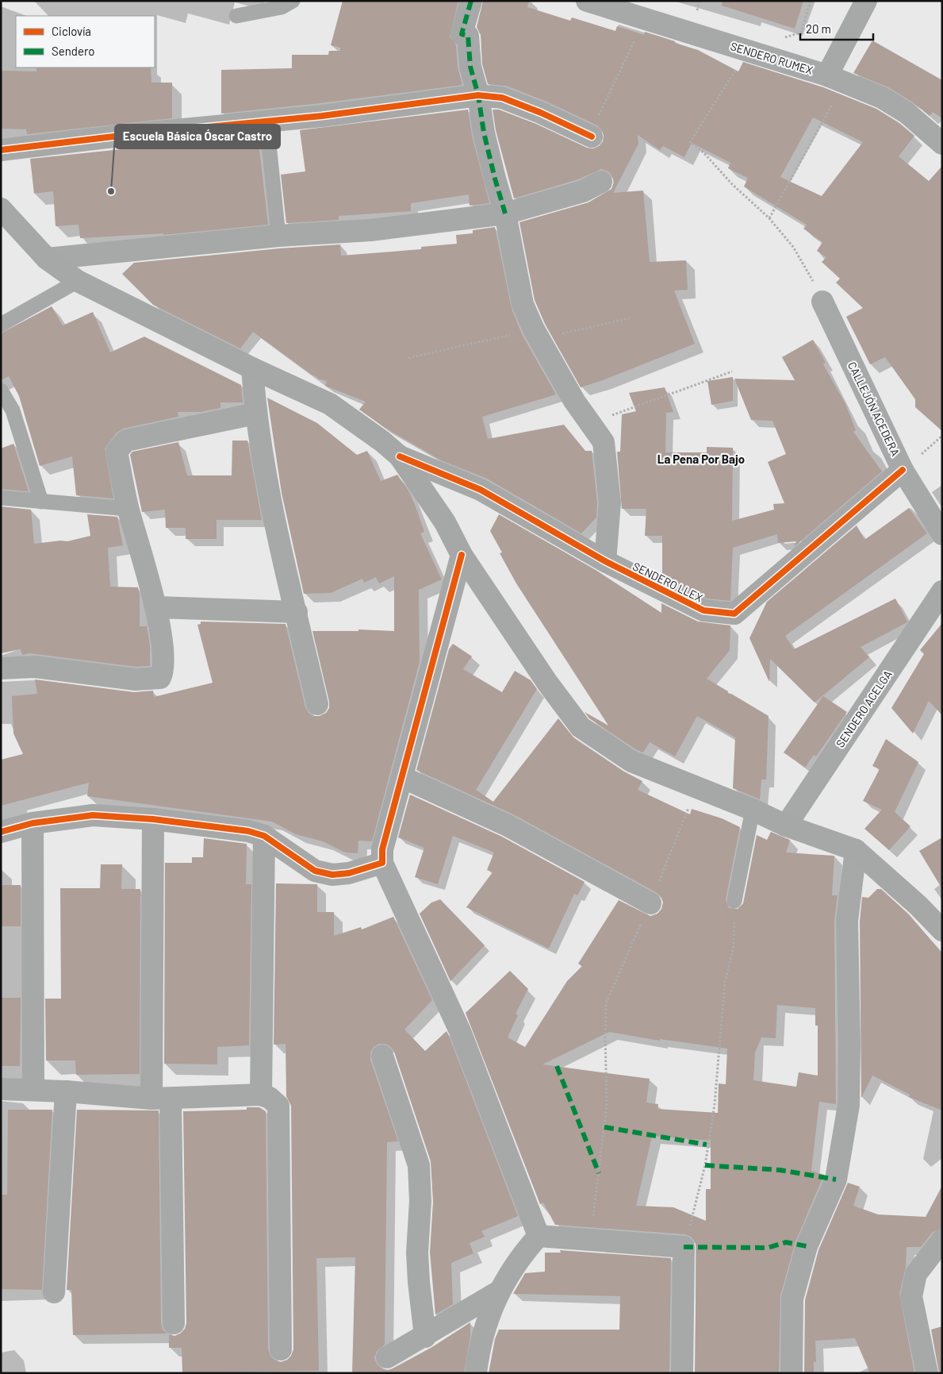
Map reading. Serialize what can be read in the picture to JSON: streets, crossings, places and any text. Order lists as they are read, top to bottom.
{
  "streets": {
    "street": [
      "SENDERO RUMEX",
      "CALLEJÓN ACEDERA",
      "SENDERO LLEX",
      "SENDERO ACELGA"
    ]
  },
  "crossings": [
    ["CALLEJÓN ACEDERA", "SENDERO LLEX"]
  ],
  "districts": ["La Pena Por Bajo"],
  "places": ["Escuela Básica Óscar Castro"],
  "legend": ["Ciclovía", "Sendero"],
  "scale_bar": "20 m"
}
